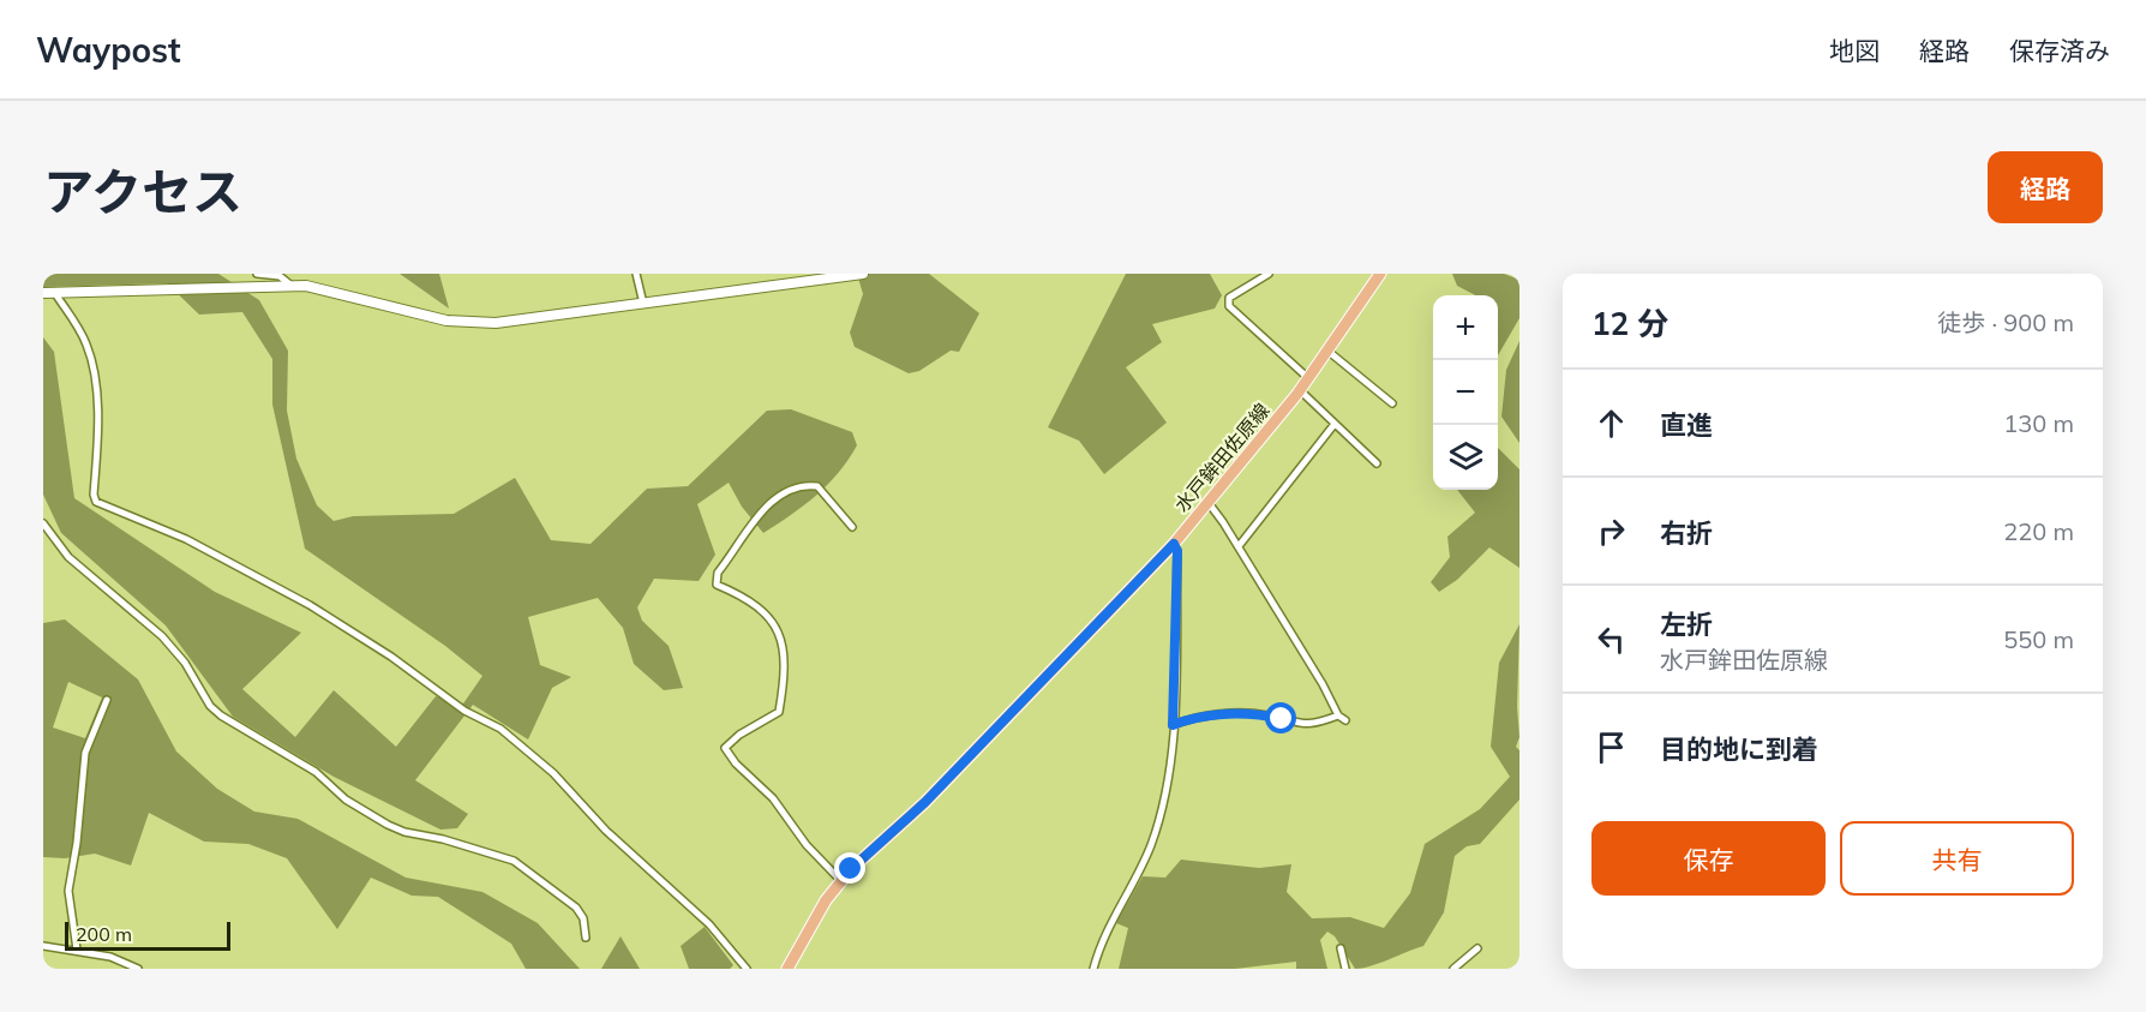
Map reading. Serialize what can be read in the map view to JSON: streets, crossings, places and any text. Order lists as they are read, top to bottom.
{
  "streets": {
    "main road": ["水戸鉾田佐原線"]
  },
  "scale_bar": "200 m",
  "page": {
    "header": "Waypost",
    "nav": ["地図", "経路", "保存済み"],
    "title": "アクセス",
    "buttons": [
      "経路",
      ["保存", "共有"]
    ],
    "heading": ["12 分", "徒歩 · 900 m"],
    "map_buttons": ["+", "−"],
    "list": [
      ["直進", "130 m"],
      ["右折", "220 m"],
      ["左折", "水戸鉾田佐原線", "550 m"],
      "目的地に到着"
    ],
    "scale": "200 m"
  }
}
